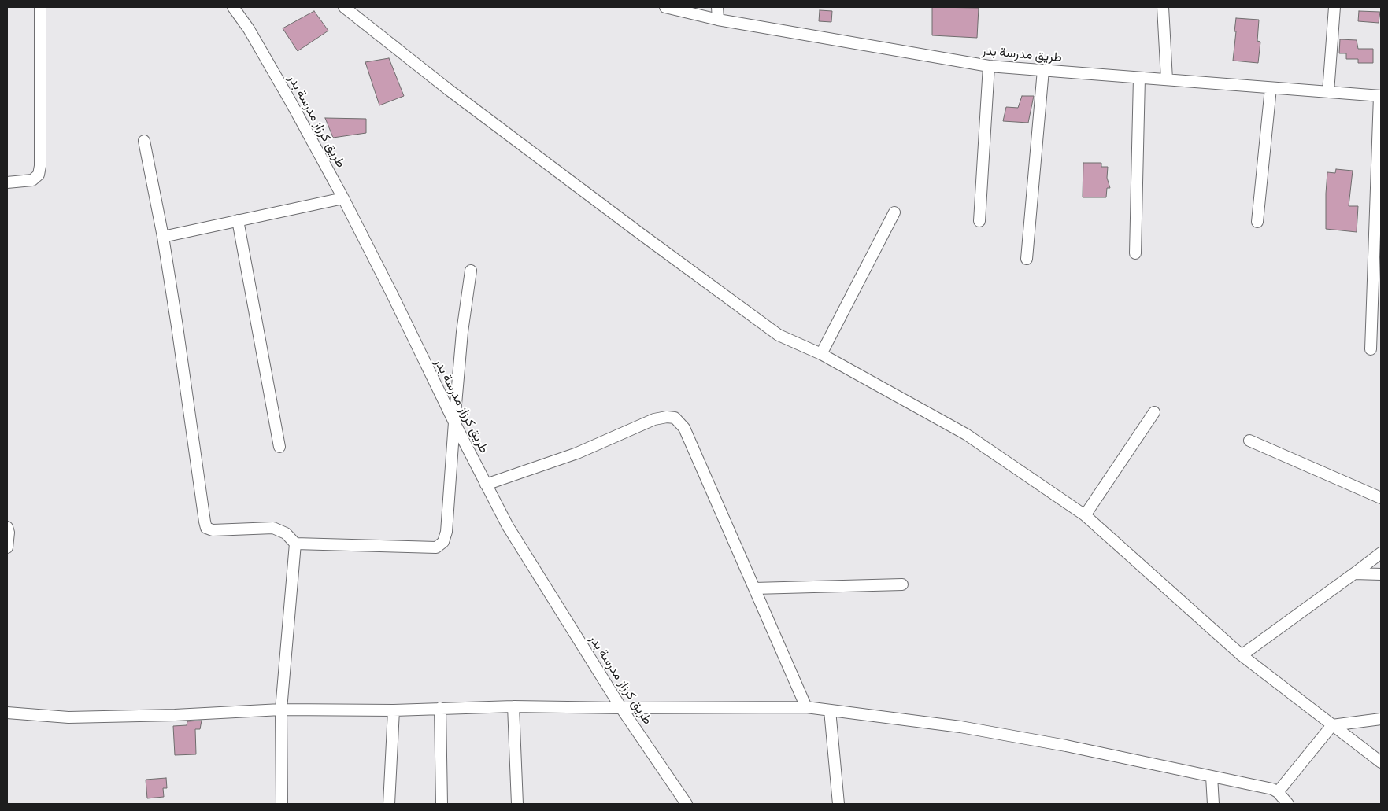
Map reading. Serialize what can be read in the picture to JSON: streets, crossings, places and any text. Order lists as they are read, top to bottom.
{
  "streets": {
    "street": ["طريق مدرسة بدر", "طريق كرزاز مدرسة بدر"]
  }
}
